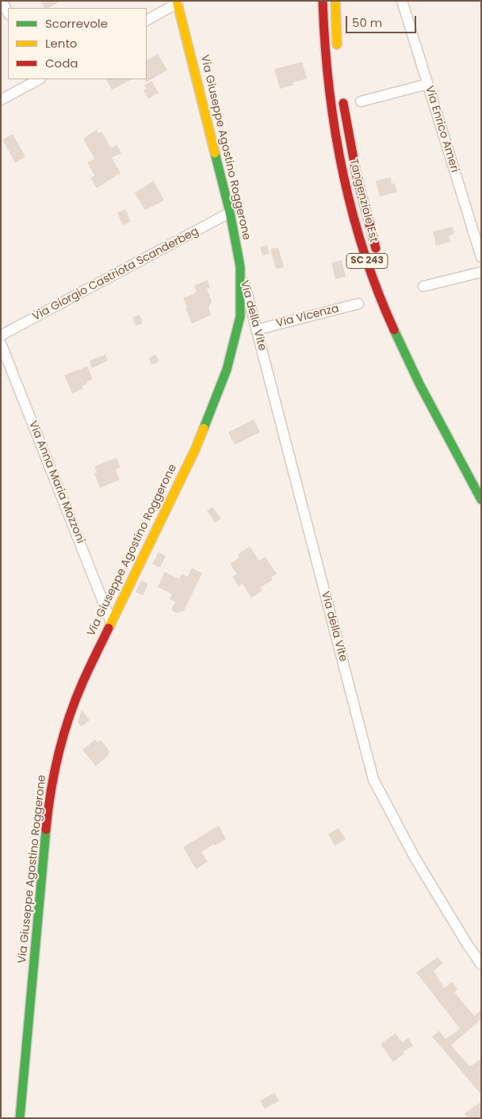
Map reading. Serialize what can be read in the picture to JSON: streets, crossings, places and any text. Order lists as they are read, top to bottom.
{
  "streets": {
    "main road": ["Via Giuseppe Agostino Roggerone", "Tangenziale Est", "SC 243"],
    "street": [
      "Via Enrico Ameri",
      "Via Giorgio Castriota Scanderbeg",
      "Via della Vite",
      "Via Vicenza",
      "Via Anna Maria Mozzoni"
    ]
  },
  "crossings": [
    ["Via Giuseppe Agostino Roggerone", "Via Giorgio Castriota Scanderbeg"],
    ["Via Giuseppe Agostino Roggerone", "Via della Vite"],
    ["Via Giuseppe Agostino Roggerone", "Via Anna Maria Mozzoni"],
    ["Via della Vite", "Via Vicenza"]
  ],
  "legend": ["Scorrevole", "Lento", "Coda"],
  "scale_bar": "50 m"
}
